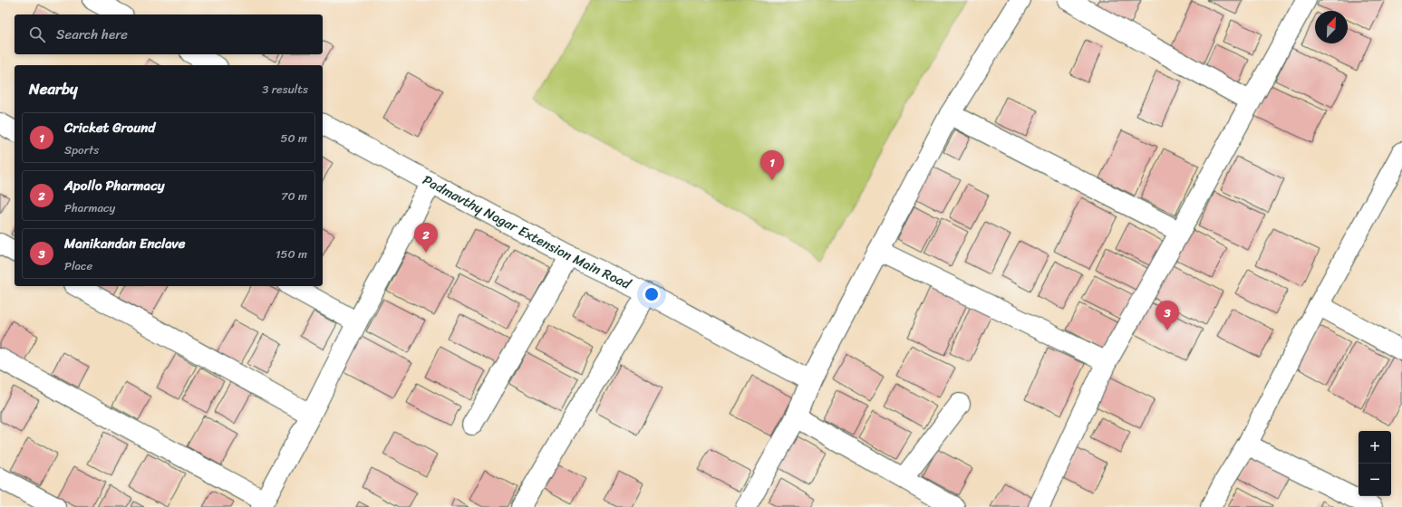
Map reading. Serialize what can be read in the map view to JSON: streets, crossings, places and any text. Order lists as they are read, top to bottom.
{
  "streets": {
    "street": ["Padmavthy Nagar Extension Main Road"]
  },
  "north": "top right",
  "page": {
    "search": "Search here",
    "heading": ["Nearby", "3 results"],
    "list": [
      {
        "mark": "1",
        "name": "Cricket Ground",
        "note": "Sports",
        "value": "50 m"
      },
      {
        "mark": "2",
        "name": "Apollo Pharmacy",
        "note": "Pharmacy",
        "value": "70 m"
      },
      {
        "mark": "3",
        "name": "Manikandan Enclave",
        "note": "Place",
        "value": "150 m"
      }
    ],
    "pins": ["1", "2", "3"],
    "map_buttons": ["+", "−"]
  }
}
